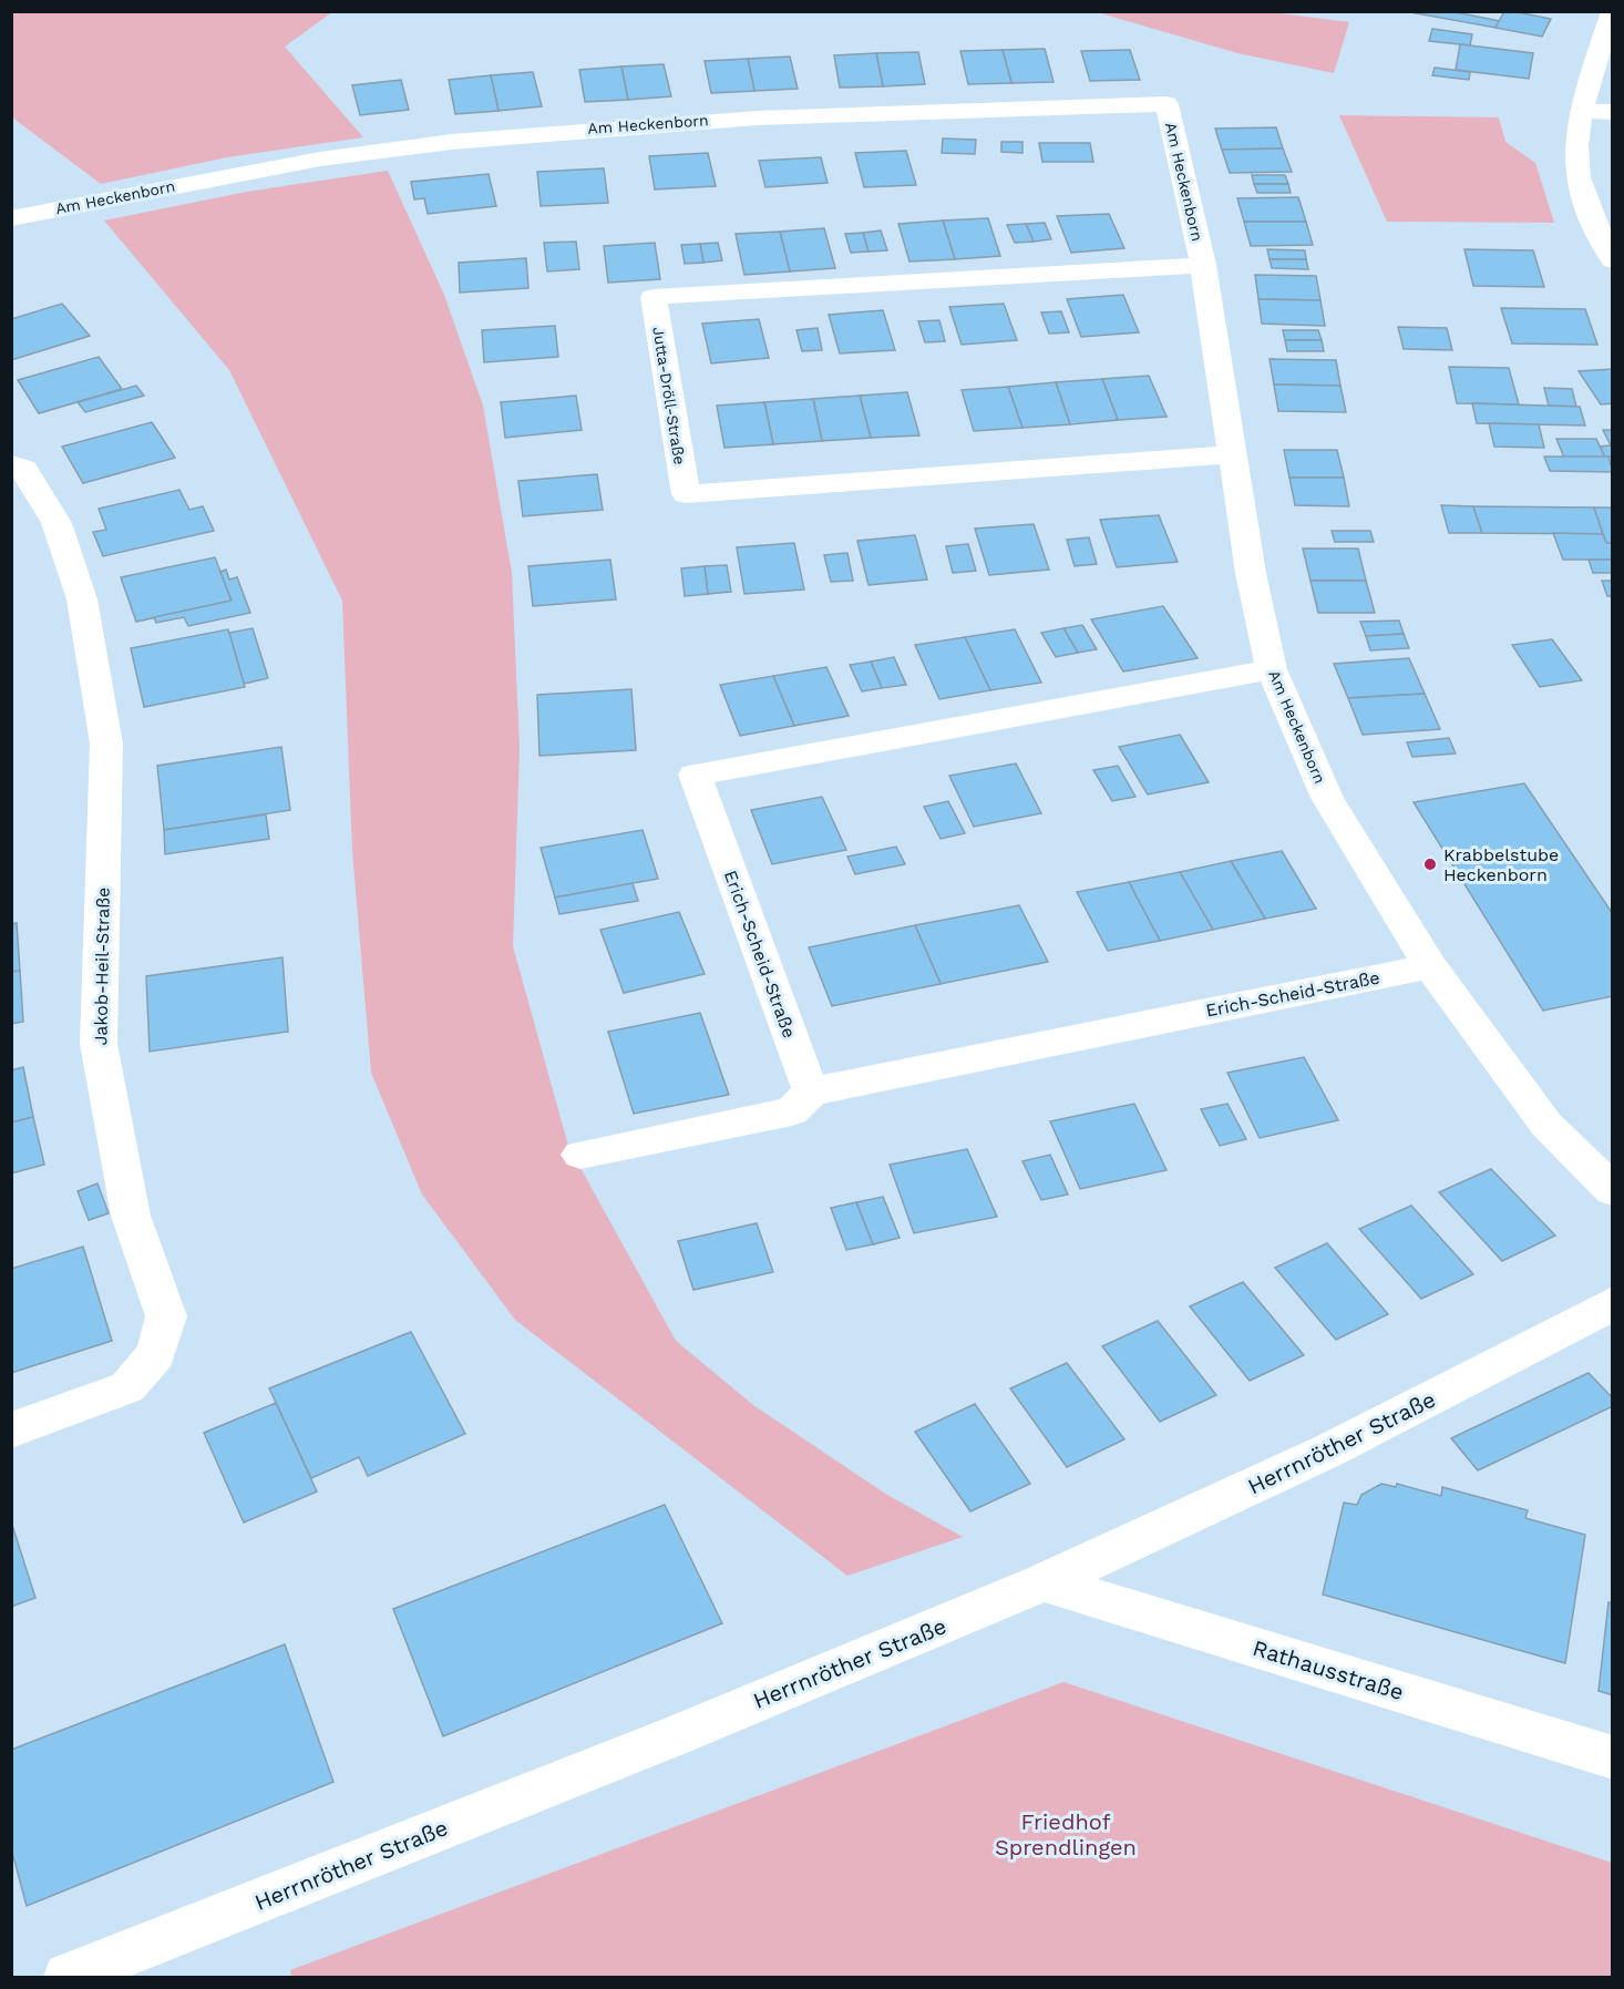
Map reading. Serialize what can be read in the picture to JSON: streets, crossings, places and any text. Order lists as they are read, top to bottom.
{
  "streets": {
    "street": [
      "Am Heckenborn",
      "Jutta-Dröll-Straße",
      "Erich-Scheid-Straße",
      "Jakob-Heil-Straße",
      "Herrnröther Straße",
      "Rathausstraße"
    ]
  },
  "crossings": [
    ["Am Heckenborn", "Jutta-Dröll-Straße"],
    ["Am Heckenborn", "Erich-Scheid-Straße"],
    ["Herrnröther Straße", "Rathausstraße"]
  ],
  "parks": ["Friedhof Sprendlingen"],
  "places": ["Krabbelstube Heckenborn"]
}
